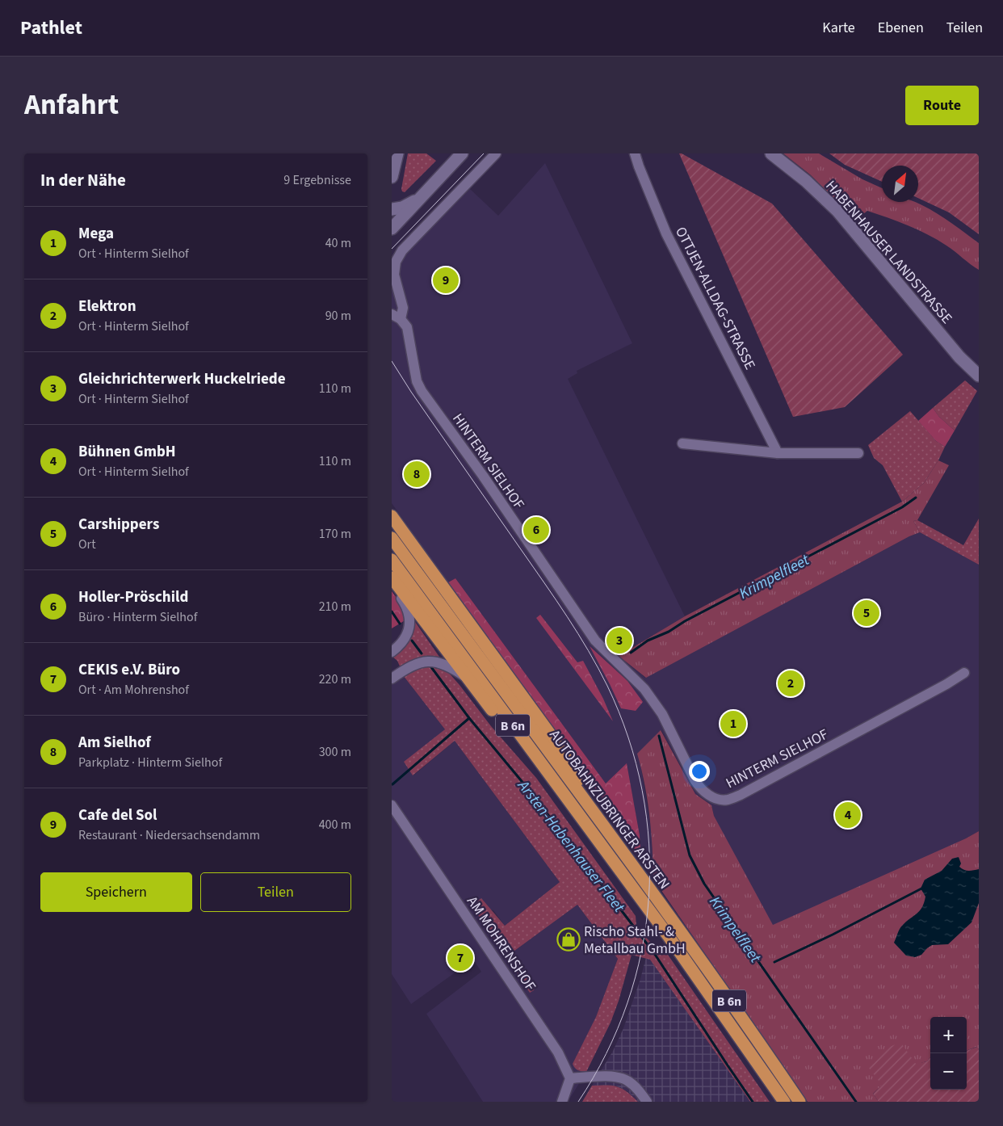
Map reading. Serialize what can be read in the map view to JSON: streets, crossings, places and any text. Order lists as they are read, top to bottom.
{
  "streets": {
    "highway": ["B 6n", "AUTOBAHNZUBRINGER ARSTEN"],
    "street": [
      "HABENHAUSER LANDSTRASSE",
      "OTTJEN-ALLDAG-STRASSE",
      "HINTERM SIELHOF",
      "AM MOHRENSHOF"
    ]
  },
  "water": ["Krimpelfleet", "Arsten-Habenhauser Fleet"],
  "places": {
    "shop": ["Rischo Stahl- & Metallbau GmbH"]
  },
  "north": "top right",
  "page": {
    "header": "Pathlet",
    "nav": ["Karte", "Ebenen", "Teilen"],
    "title": "Anfahrt",
    "buttons": [
      "Route",
      ["Speichern", "Teilen"]
    ],
    "heading": ["In der Nähe", "9 Ergebnisse"],
    "list": [
      {
        "mark": "1",
        "name": "Mega",
        "note": "Ort · Hinterm Sielhof",
        "value": "40 m"
      },
      {
        "mark": "2",
        "name": "Elektron",
        "note": "Ort · Hinterm Sielhof",
        "value": "90 m"
      },
      {
        "mark": "3",
        "name": "Gleichrichterwerk Huckelriede",
        "note": "Ort · Hinterm Sielhof",
        "value": "110 m"
      },
      {
        "mark": "4",
        "name": "Bühnen GmbH",
        "note": "Ort · Hinterm Sielhof",
        "value": "110 m"
      },
      {
        "mark": "5",
        "name": "Carshippers",
        "note": "Ort",
        "value": "170 m"
      },
      {
        "mark": "6",
        "name": "Holler-Pröschild",
        "note": "Büro · Hinterm Sielhof",
        "value": "210 m"
      },
      {
        "mark": "7",
        "name": "CEKIS e.V. Büro",
        "note": "Ort · Am Mohrenshof",
        "value": "220 m"
      },
      {
        "mark": "8",
        "name": "Am Sielhof",
        "note": "Parkplatz · Hinterm Sielhof",
        "value": "300 m"
      },
      {
        "mark": "9",
        "name": "Cafe del Sol",
        "note": "Restaurant · Niedersachsendamm",
        "value": "400 m"
      }
    ],
    "pins": [
      "9",
      "8",
      "6",
      "5",
      "3",
      "2",
      "1",
      "4",
      "7"
    ],
    "map_buttons": ["+", "−"]
  }
}
